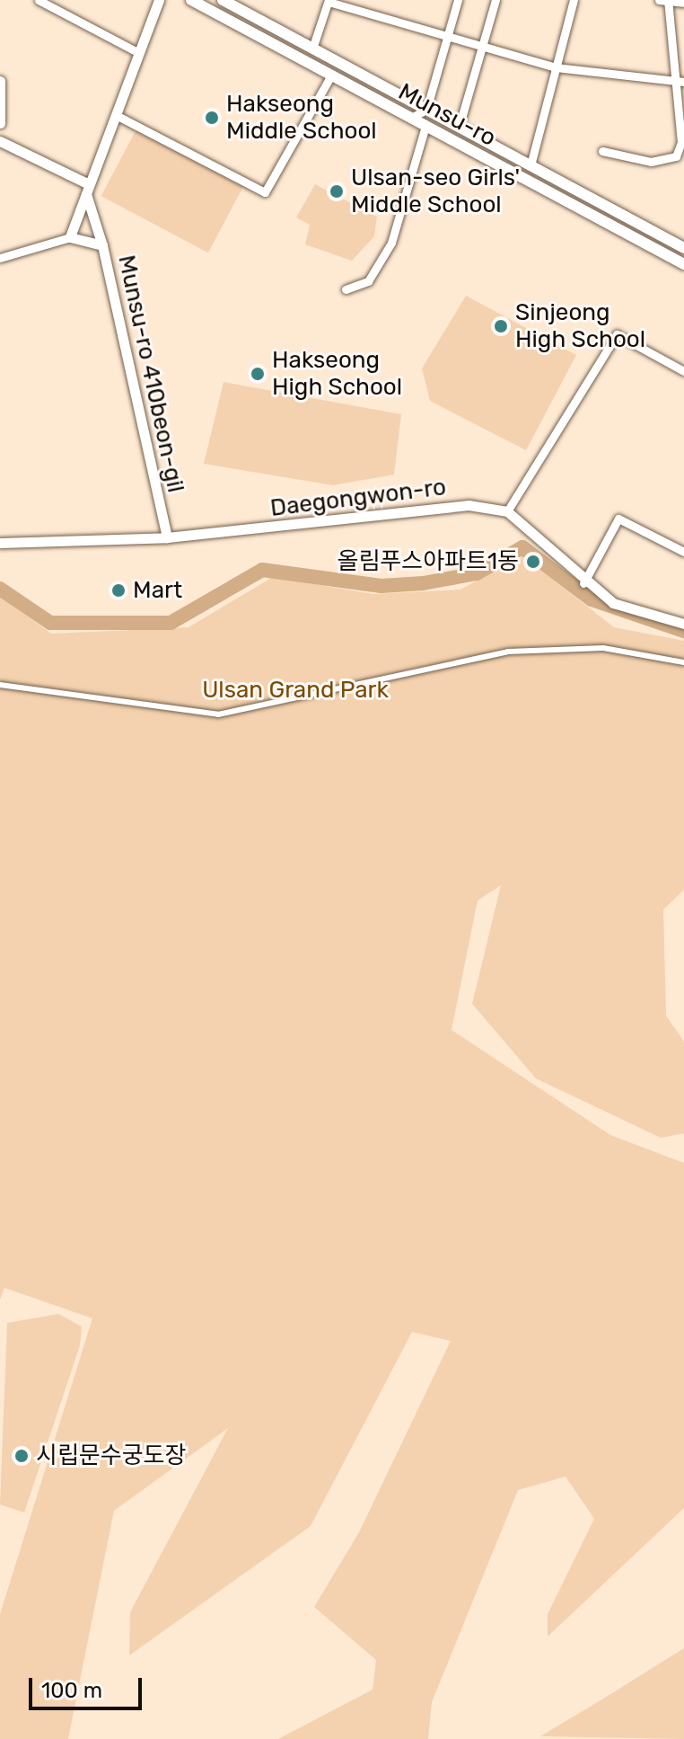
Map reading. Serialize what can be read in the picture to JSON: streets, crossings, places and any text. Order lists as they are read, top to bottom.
{
  "streets": {
    "main road": ["Munsu-ro"],
    "street": ["Munsu-ro 410beon-gil", "Daegongwon-ro"]
  },
  "crossings": [
    ["Munsu-ro 410beon-gil", "Daegongwon-ro"]
  ],
  "parks": ["Ulsan Grand Park"],
  "places": [
    "Hakseong Middle School",
    "Ulsan-seo Girls' Middle School",
    "Sinjeong High School",
    "Hakseong High School",
    "올림푸스아파트1동",
    "Mart",
    "시립문수궁도장"
  ],
  "scale_bar": "100 m"
}
